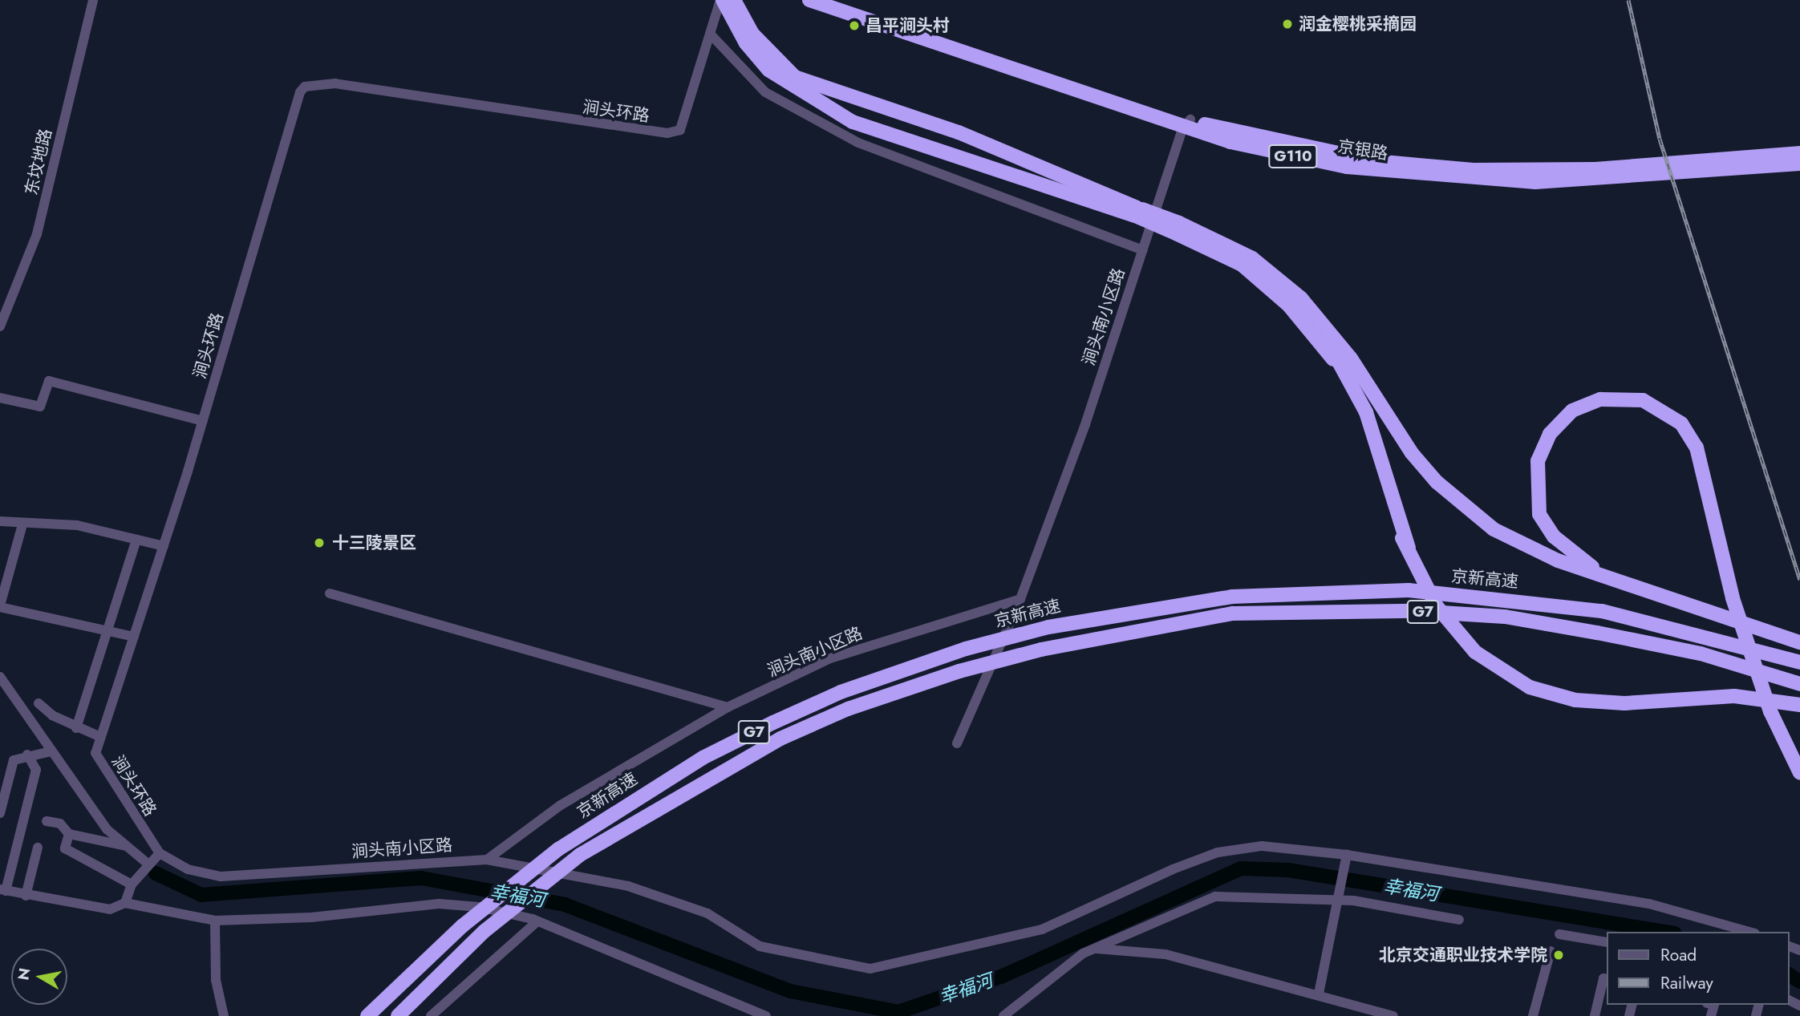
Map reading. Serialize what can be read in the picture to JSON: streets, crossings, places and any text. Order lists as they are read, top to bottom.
{
  "streets": {
    "highway": [
      "京银路",
      "G110",
      "京新高速",
      "G7"
    ],
    "street": ["涧头环路", "东坟地路", "涧头南小区路"]
  },
  "crossings": [
    ["涧头环路", "涧头南小区路"],
    ["京银路", "涧头南小区路"]
  ],
  "water": ["幸福河"],
  "places": [
    "润金樱桃采摘园",
    "昌平涧头村",
    "十三陵景区",
    "北京交通职业技术学院"
  ],
  "legend": ["Road", "Railway"],
  "north": "left"
}
